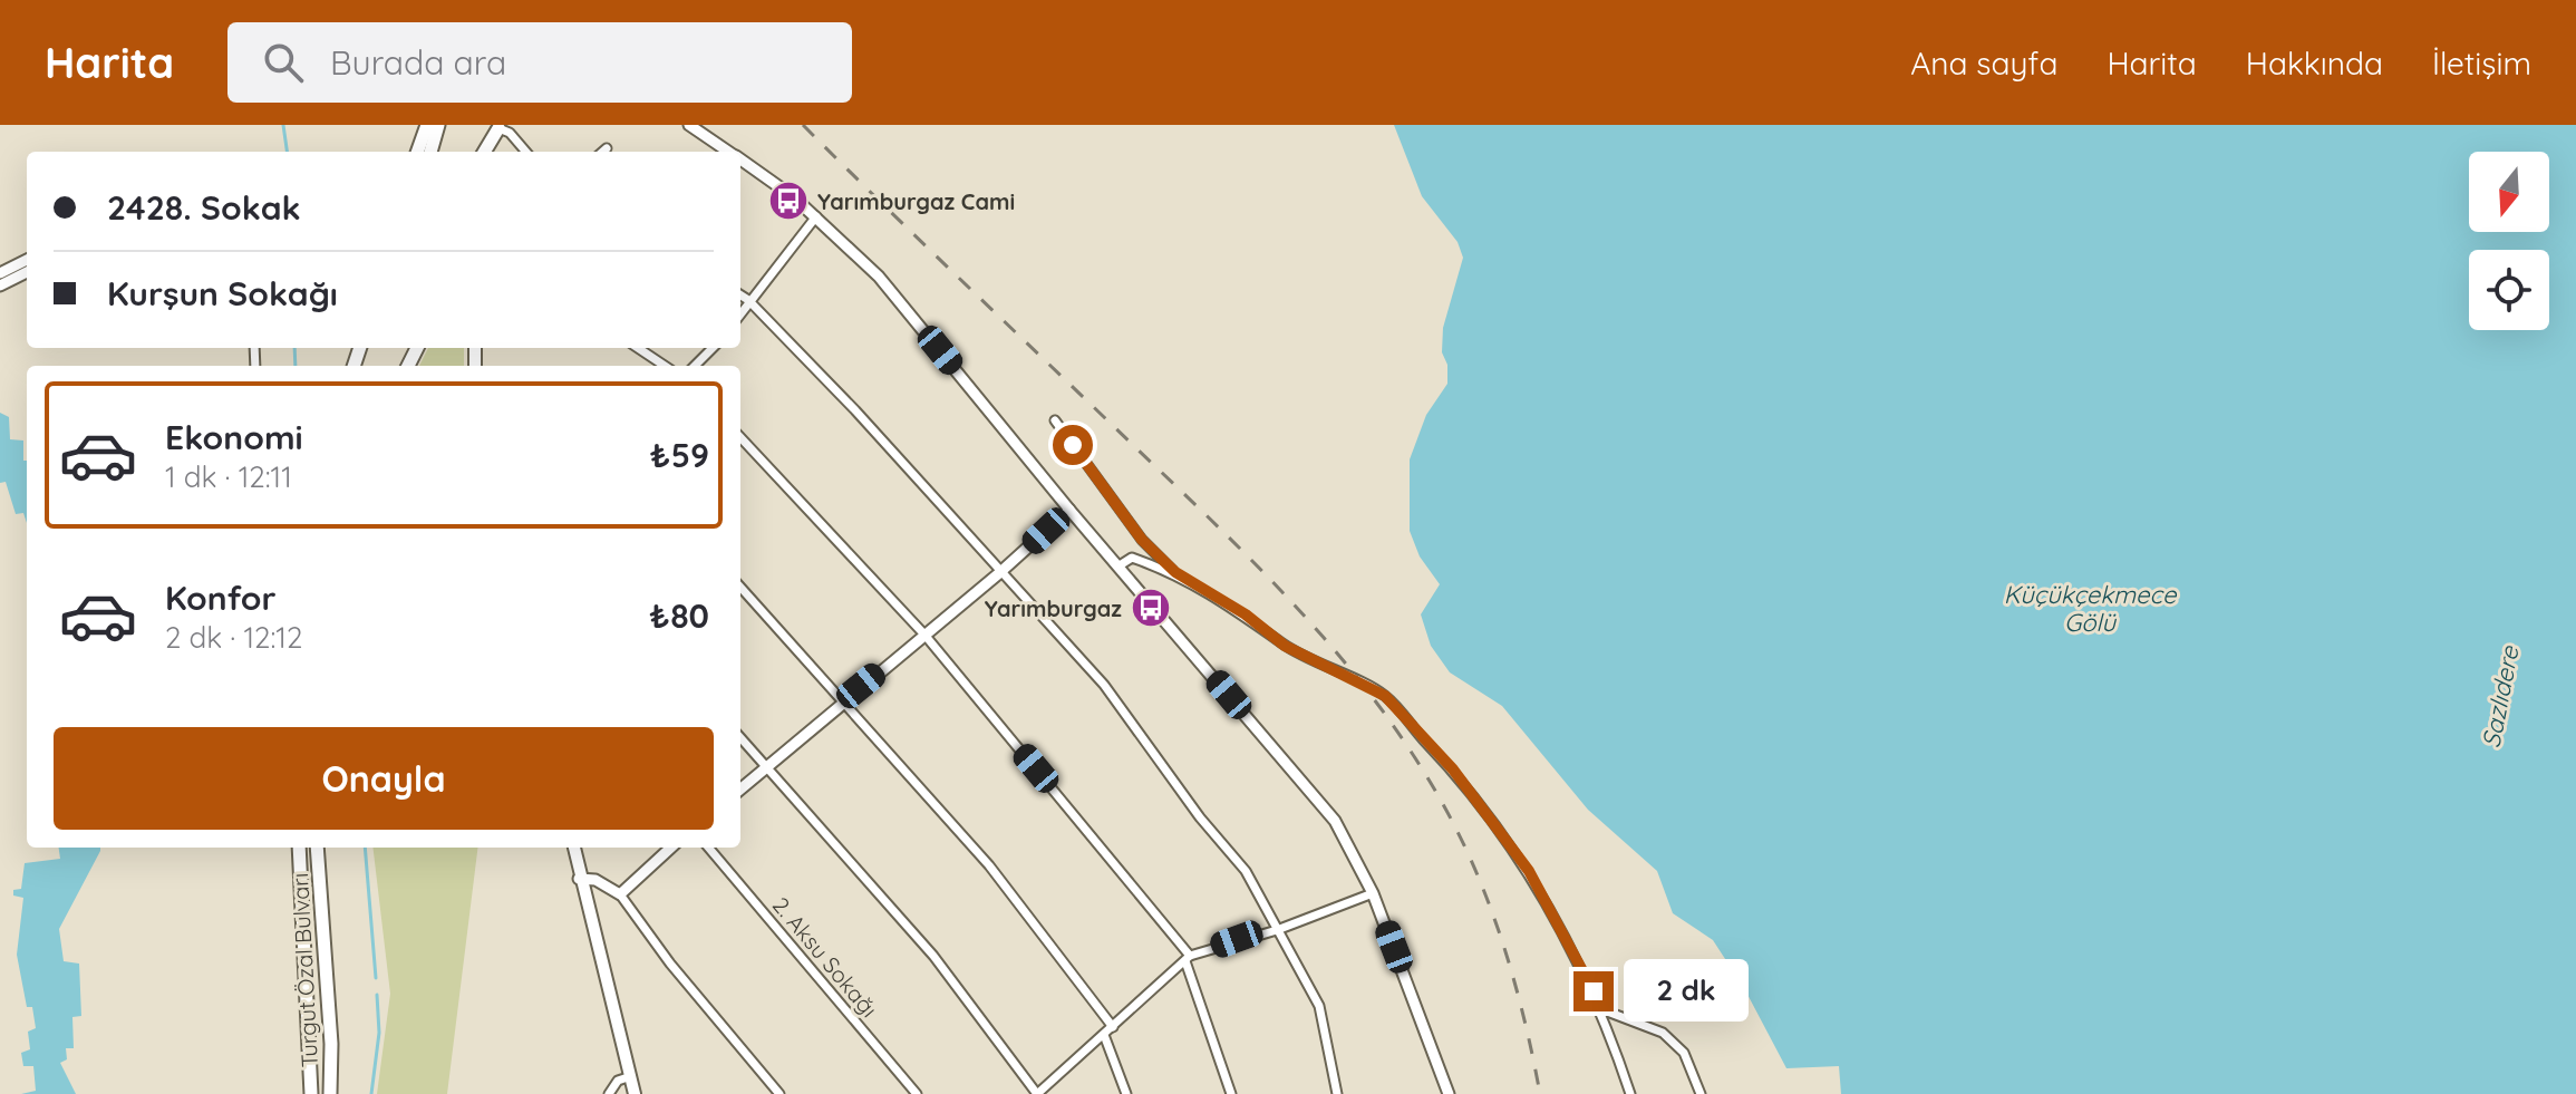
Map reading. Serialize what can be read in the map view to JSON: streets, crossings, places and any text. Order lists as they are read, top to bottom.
{
  "streets": {
    "main road": ["Turgut Özal Bulvarı"],
    "street": ["2. Aksu Sokağı"]
  },
  "water": ["Küçükçekmece Gölü", "Sazlıdere"],
  "places": {
    "bus stop": ["Yarımburgaz Cami", "Yarımburgaz"]
  },
  "north": "bottom",
  "page": {
    "header": "Harita",
    "search": "Burada ara",
    "nav": [
      "Ana sayfa",
      "Harita",
      "Hakkında",
      "İletişim"
    ],
    "banner": ["2428. Sokak", "Kurşun Sokağı"],
    "list": [
      {
        "name": "Ekonomi",
        "note": "1 dk · 12:11",
        "value": "₺59"
      },
      {
        "name": "Konfor",
        "note": "2 dk · 12:12",
        "value": "₺80"
      }
    ],
    "buttons": "Onayla",
    "bubble": "2 dk"
  }
}
